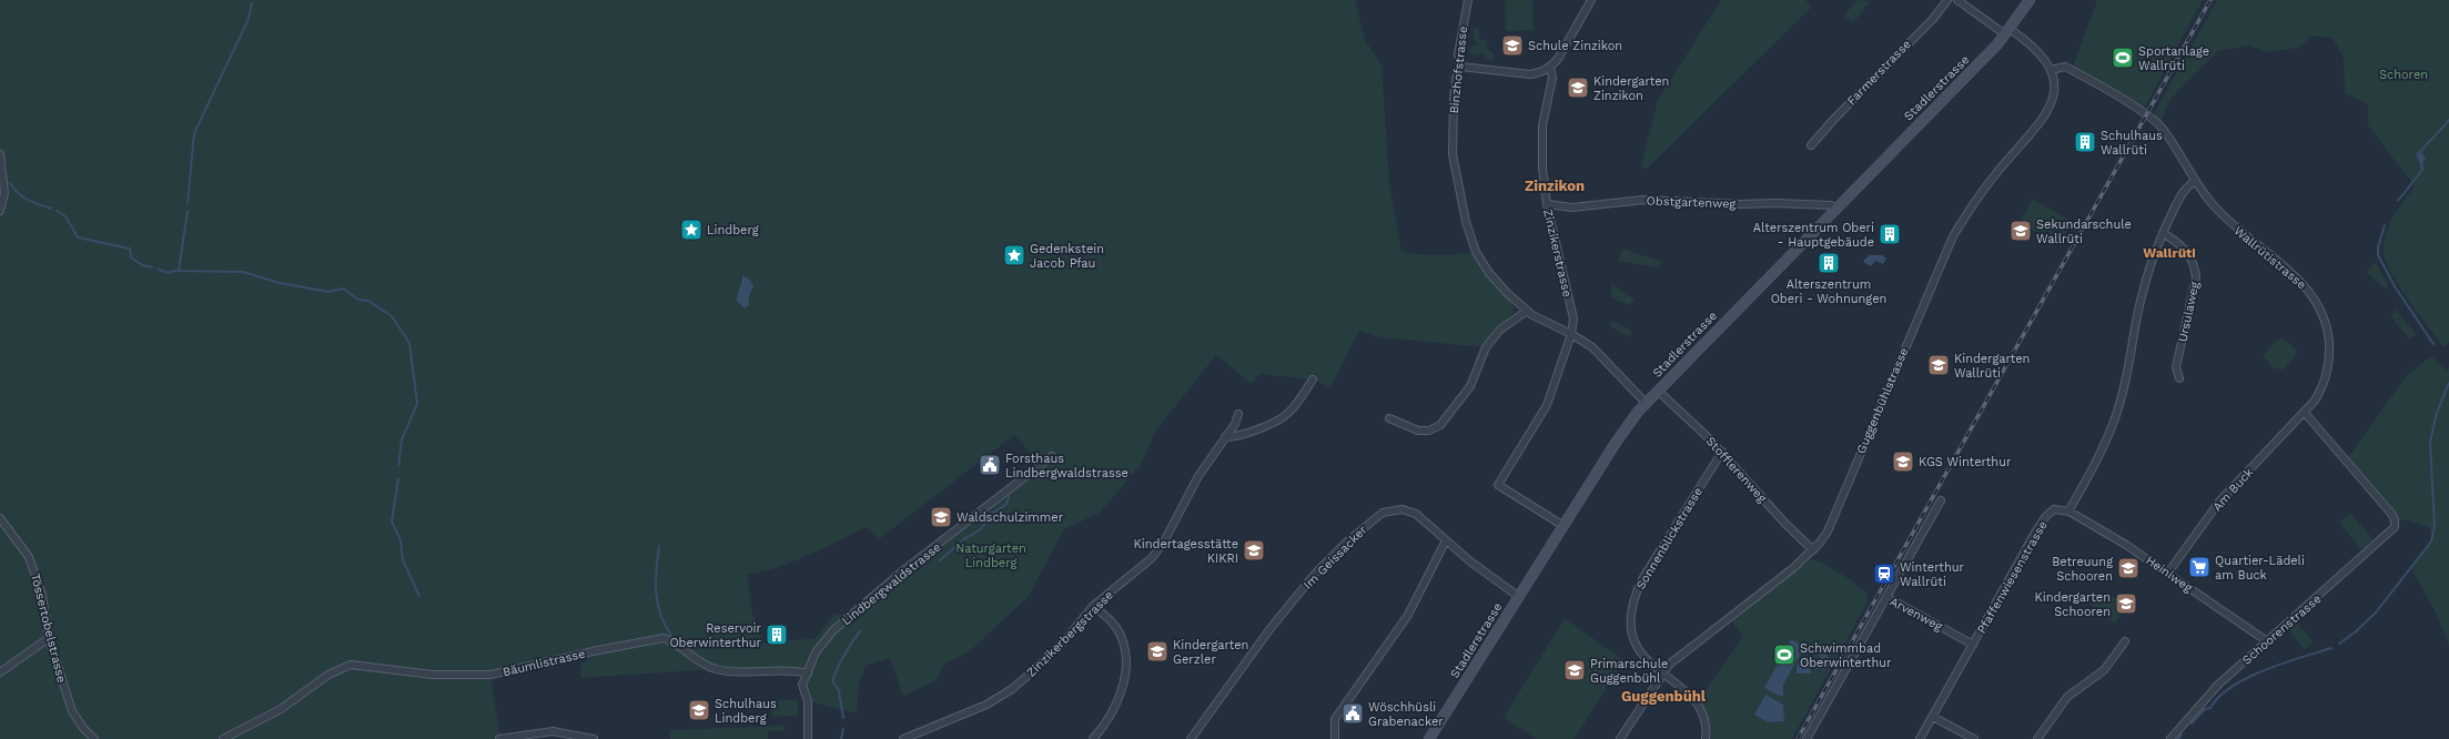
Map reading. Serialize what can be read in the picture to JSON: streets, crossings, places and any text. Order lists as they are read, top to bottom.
{
  "streets": {
    "main road": ["Stadlerstrasse"],
    "street": [
      "Binzhofstrasse",
      "Farmerstrasse",
      "Obstgartenweg",
      "Zinzikerstrasse",
      "Wallrütistrasse",
      "Ursulaweg",
      "Guggenbühlstrasse",
      "Stofflerenweg",
      "Am Buck",
      "Sonnenblickstrasse",
      "Im Geissacker",
      "Heiniweg",
      "Pfaffenwiesenstrasse",
      "Lindbergwaldstrasse",
      "Arvenweg",
      "Tössertobelstrasse",
      "Schoorenstrasse",
      "Zinzikerbergstrasse",
      "Bäumlistrasse"
    ]
  },
  "crossings": [
    ["Binzhofstrasse", "Stadlerstrasse"],
    ["Binzhofstrasse", "Zinzikerstrasse"],
    ["Stadlerstrasse", "Obstgartenweg"],
    ["Stadlerstrasse", "Zinzikerstrasse"],
    ["Stadlerstrasse", "Guggenbühlstrasse"],
    ["Stadlerstrasse", "Stofflerenweg"],
    ["Stadlerstrasse", "Im Geissacker"],
    ["Obstgartenweg", "Zinzikerstrasse"],
    ["Wallrütistrasse", "Guggenbühlstrasse"],
    ["Wallrütistrasse", "Am Buck"],
    ["Wallrütistrasse", "Schoorenstrasse"],
    ["Guggenbühlstrasse", "Stofflerenweg"],
    ["Guggenbühlstrasse", "Sonnenblickstrasse"],
    ["Stofflerenweg", "Sonnenblickstrasse"],
    ["Am Buck", "Heiniweg"],
    ["Am Buck", "Schoorenstrasse"],
    ["Heiniweg", "Pfaffenwiesenstrasse"],
    ["Heiniweg", "Schoorenstrasse"],
    ["Pfaffenwiesenstrasse", "Arvenweg"],
    ["Lindbergwaldstrasse", "Bäumlistrasse"]
  ],
  "districts": ["Zinzikon", "Wallrüti", "Guggenbühl"],
  "parks": ["Schoren", "Naturgarten Lindberg"],
  "places": {
    "school or university": [
      "Schule Zinzikon",
      "Kindergarten Zinzikon",
      "Sekundarschule Wallrüti",
      "Kindergarten Wallrüti",
      "KGS Winterthur",
      "Waldschulzimmer",
      "Kindertagesstätte KIKRI",
      "Betreuung Schooren",
      "Kindergarten Schooren",
      "Kindergarten Gerzler",
      "Primarschule Guggenbühl",
      "Schulhaus Lindberg"
    ],
    "sports": ["Sportanlage Wallrüti", "Schwimmbad Oberwinterthur"],
    "building": [
      "Schulhaus Wallrüti",
      "Alterszentrum Oberi - Hauptgebäude",
      "Alterszentrum Oberi - Wohnungen",
      "Reservoir Oberwinterthur"
    ],
    "place": ["Lindberg", "Gedenkstein Jacob Pfau"],
    "public building": ["Forsthaus Lindbergwaldstrasse", "Wöschhüsli Grabenacker"],
    "supermarket": ["Quartier-Lädeli am Buck"],
    "station": ["Winterthur Wallrüti"]
  }
}
